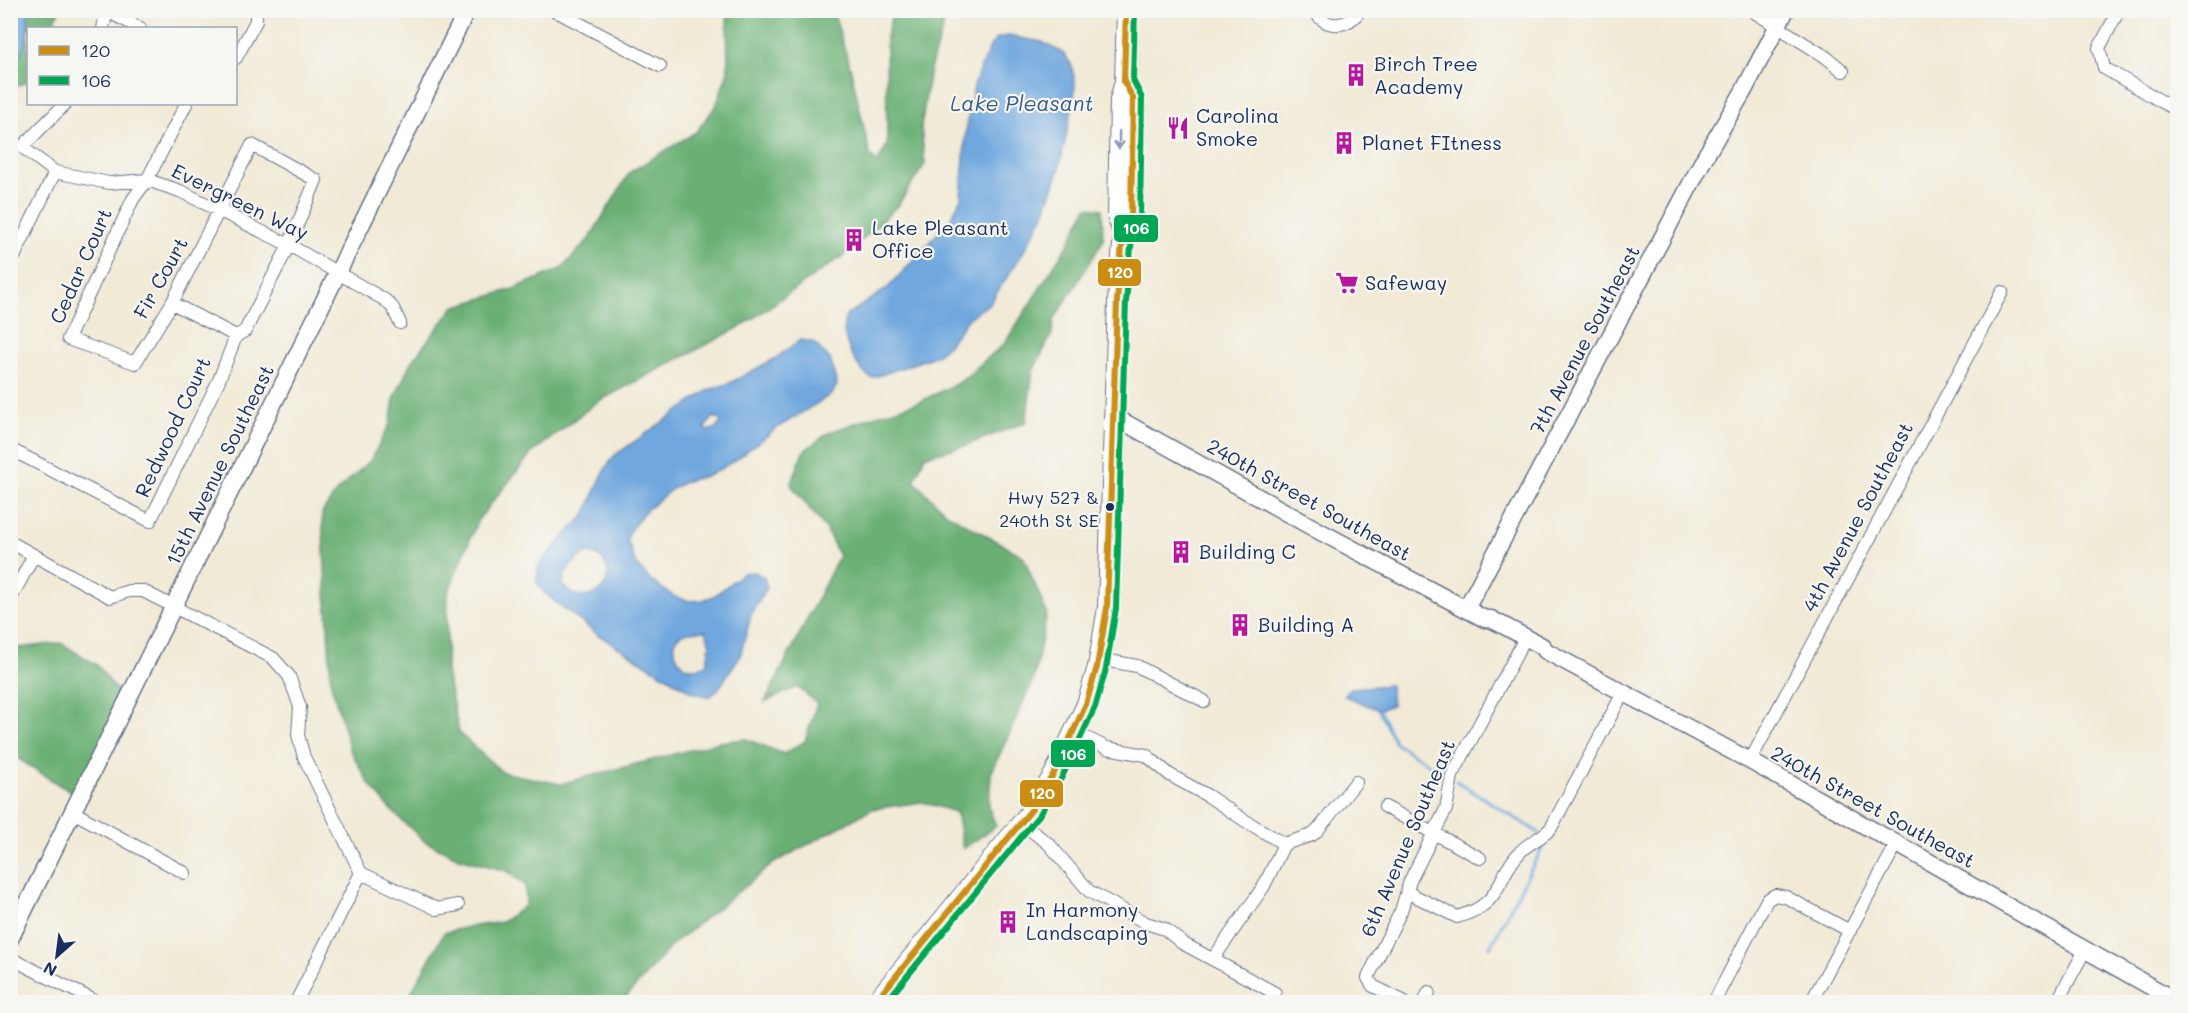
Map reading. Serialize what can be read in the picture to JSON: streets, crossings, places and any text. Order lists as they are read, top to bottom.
{
  "streets": {
    "street": [
      "Evergreen Way",
      "Cedar Court",
      "Fir Court",
      "7th Avenue Southeast",
      "Redwood Court",
      "15th Avenue Southeast",
      "240th Street Southeast",
      "4th Avenue Southeast",
      "6th Avenue Southeast"
    ]
  },
  "crossings": [
    ["Evergreen Way", "Cedar Court"],
    ["Evergreen Way", "Fir Court"],
    ["Evergreen Way", "15th Avenue Southeast"],
    ["Cedar Court", "Fir Court"],
    ["7th Avenue Southeast", "240th Street Southeast"],
    ["240th Street Southeast", "4th Avenue Southeast"],
    ["240th Street Southeast", "6th Avenue Southeast"]
  ],
  "water": ["Lake Pleasant"],
  "places": {
    "building": [
      "Birch Tree Academy",
      "Planet FItness",
      "Lake Pleasant Office",
      "Building C",
      "Building A",
      "In Harmony Landscaping"
    ],
    "restaurant": ["Carolina Smoke"],
    "supermarket": ["Safeway"],
    "other": ["Hwy 527 & 240th St SE"]
  },
  "lines": ["transit line 120", "transit line 106"],
  "legend": ["120", "106"],
  "north": "bottom left"
}
